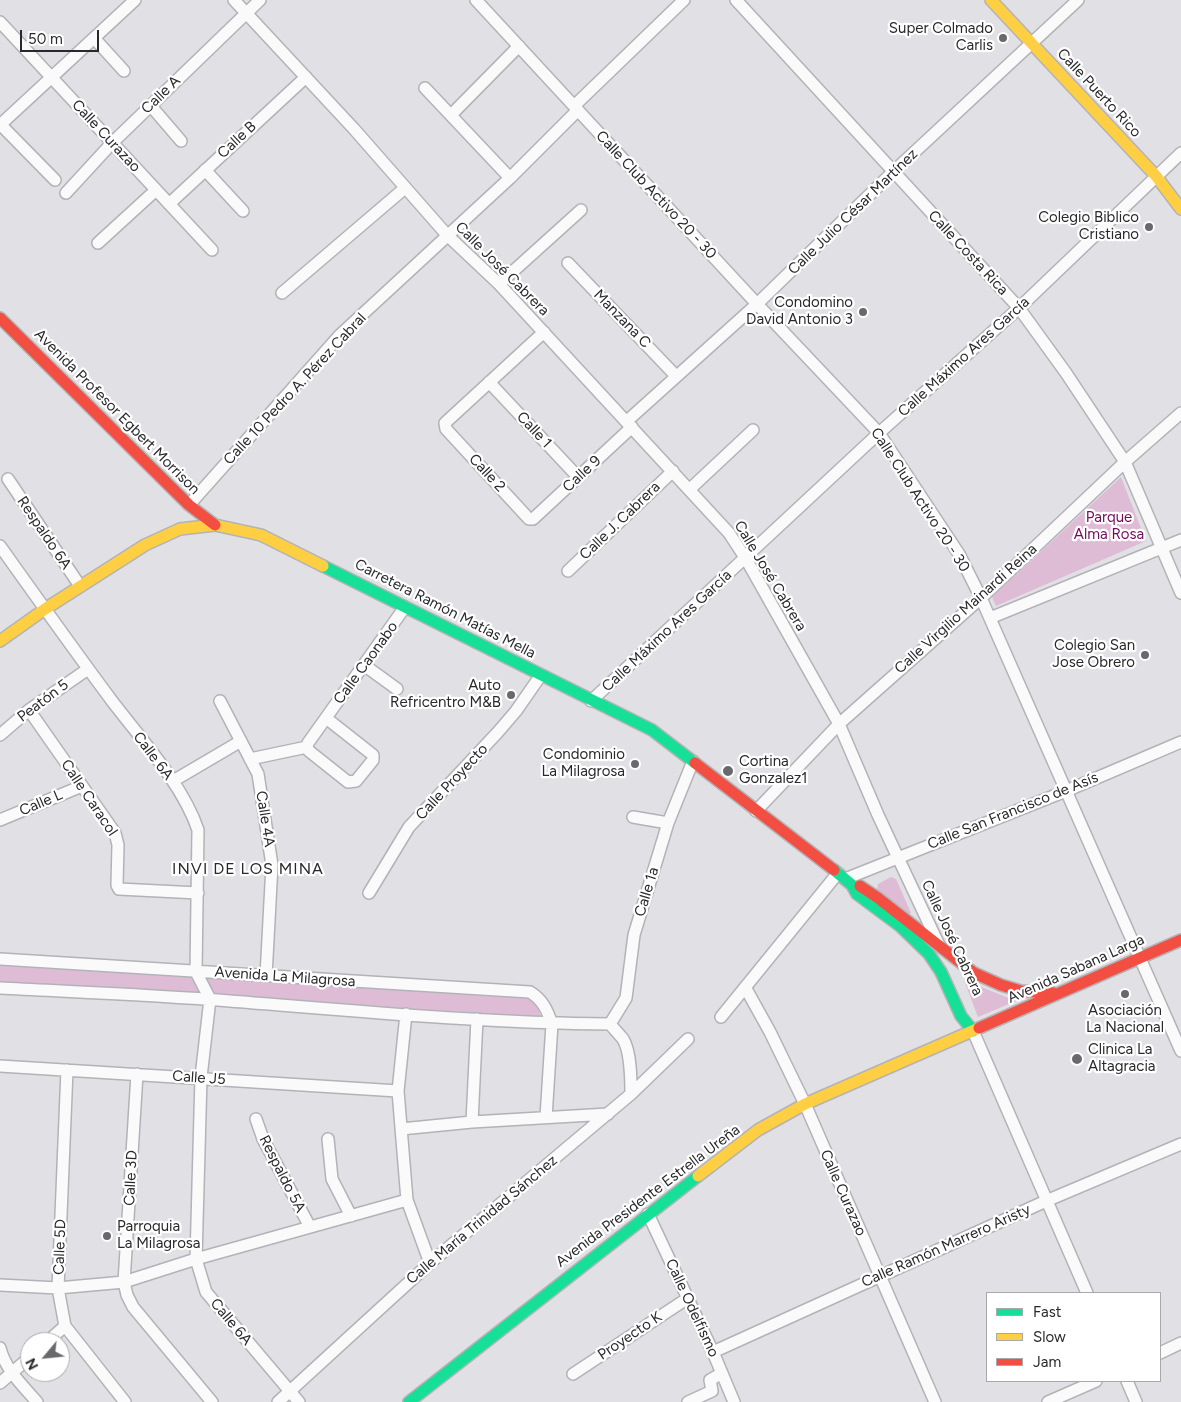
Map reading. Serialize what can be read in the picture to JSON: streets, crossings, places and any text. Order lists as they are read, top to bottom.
{
  "streets": {
    "main road": [
      "Calle Puerto Rico",
      "Calle José Cabrera",
      "Avenida Profesor Egbert Morrison",
      "Carretera Ramón Matías Mella",
      "Avenida Sabana Larga",
      "Avenida Presidente Estrella Ureña"
    ],
    "street": [
      "Calle A",
      "Calle Curazao",
      "Calle B",
      "Calle Club Activo 20 - 30",
      "Calle Julio César Martínez",
      "Calle Costa Rica",
      "Manzana C",
      "Calle Máximo Ares García",
      "Calle 10 Pedro A. Pérez Cabral",
      "Calle 1",
      "Calle 2",
      "Calle 9",
      "Calle J. Cabrera",
      "Respaldo 6A",
      "Calle Virgilio Mainardi Reina",
      "Calle Caonabo",
      "Peatón 5",
      "Calle 6A",
      "Calle Proyecto",
      "Calle Caracol",
      "Calle L",
      "Calle San Francisco de Asís",
      "Calle 4A",
      "Calle 1a",
      "Avenida La Milagrosa",
      "Calle J5",
      "Respaldo 5A",
      "Calle 3D",
      "Calle María Trinidad Sánchez",
      "Calle Ramón Marrero Aristy",
      "Calle 5D",
      "Calle Odelfismo",
      "Proyecto K"
    ]
  },
  "crossings": [
    ["Calle Puerto Rico", "Calle Julio César Martínez"],
    ["Calle Puerto Rico", "Calle Máximo Ares García"],
    ["Calle A", "Calle Curazao"],
    ["Calle A", "Calle José Cabrera"],
    ["Calle Curazao", "Calle B"],
    ["Calle Curazao", "Avenida Presidente Estrella Ureña"],
    ["Calle Curazao", "Calle Ramón Marrero Aristy"],
    ["Calle B", "Calle José Cabrera"],
    ["Calle Club Activo 20 - 30", "Calle Julio César Martínez"],
    ["Calle Club Activo 20 - 30", "Calle Máximo Ares García"],
    ["Calle Club Activo 20 - 30", "Calle 10 Pedro A. Pérez Cabral"],
    ["Calle Club Activo 20 - 30", "Calle Virgilio Mainardi Reina"],
    ["Calle Club Activo 20 - 30", "Calle San Francisco de Asís"],
    ["Calle Club Activo 20 - 30", "Avenida Sabana Larga"],
    ["Calle Julio César Martínez", "Calle Costa Rica"],
    ["Calle Julio César Martínez", "Calle José Cabrera"],
    ["Calle Julio César Martínez", "Manzana C"],
    ["Calle Julio César Martínez", "Calle 9"],
    ["Calle Costa Rica", "Calle Máximo Ares García"],
    ["Calle Costa Rica", "Calle Virgilio Mainardi Reina"],
    ["Calle José Cabrera", "Calle Máximo Ares García"],
    ["Calle José Cabrera", "Calle 10 Pedro A. Pérez Cabral"],
    ["Calle José Cabrera", "Calle 9"],
    ["Calle José Cabrera", "Calle J. Cabrera"],
    ["Calle José Cabrera", "Carretera Ramón Matías Mella"],
    ["Calle José Cabrera", "Calle Virgilio Mainardi Reina"],
    ["Calle José Cabrera", "Calle San Francisco de Asís"],
    ["Calle José Cabrera", "Avenida Sabana Larga"],
    ["Calle José Cabrera", "Calle Ramón Marrero Aristy"],
    ["Calle Máximo Ares García", "Carretera Ramón Matías Mella"],
    ["Calle 10 Pedro A. Pérez Cabral", "Avenida Profesor Egbert Morrison"],
    ["Avenida Profesor Egbert Morrison", "Carretera Ramón Matías Mella"],
    ["Calle 1", "Calle 2"],
    ["Calle 1", "Calle 9"],
    ["Calle 2", "Calle 9"],
    ["Respaldo 6A", "Carretera Ramón Matías Mella"],
    ["Carretera Ramón Matías Mella", "Calle Virgilio Mainardi Reina"],
    ["Carretera Ramón Matías Mella", "Calle Caonabo"],
    ["Carretera Ramón Matías Mella", "Calle 6A"],
    ["Carretera Ramón Matías Mella", "Calle Proyecto"],
    ["Carretera Ramón Matías Mella", "Calle San Francisco de Asís"],
    ["Carretera Ramón Matías Mella", "Calle 1a"],
    ["Carretera Ramón Matías Mella", "Avenida Sabana Larga"],
    ["Peatón 5", "Calle 6A"],
    ["Peatón 5", "Calle Caracol"],
    ["Calle 6A", "Calle Caracol"],
    ["Calle 6A", "Avenida La Milagrosa"],
    ["Calle 6A", "Calle J5"],
    ["Calle 6A", "Calle María Trinidad Sánchez"],
    ["Calle Caracol", "Calle L"],
    ["Calle 4A", "Avenida La Milagrosa"],
    ["Calle 1a", "Avenida La Milagrosa"],
    ["Avenida Sabana Larga", "Avenida Presidente Estrella Ureña"],
    ["Calle J5", "Calle 3D"],
    ["Calle J5", "Calle 5D"],
    ["Avenida Presidente Estrella Ureña", "Calle Odelfismo"],
    ["Calle Ramón Marrero Aristy", "Calle Odelfismo"],
    ["Calle Odelfismo", "Proyecto K"]
  ],
  "districts": ["INVI DE LOS MINA"],
  "parks": ["Parque Alma Rosa"],
  "places": [
    "Super Colmado Carlis",
    "Colegio Biblico Cristiano",
    "Condomino David Antonio 3",
    "Colegio San Jose Obrero",
    "Auto Refricentro M&B",
    "Condominio La Milagrosa",
    "Cortina Gonzalez1",
    "Asociación La Nacional",
    "Clinica La Altagracia",
    "Parroquia La Milagrosa"
  ],
  "legend": ["Fast", "Slow", "Jam"],
  "scale_bar": "50 m",
  "north": "bottom left"
}
